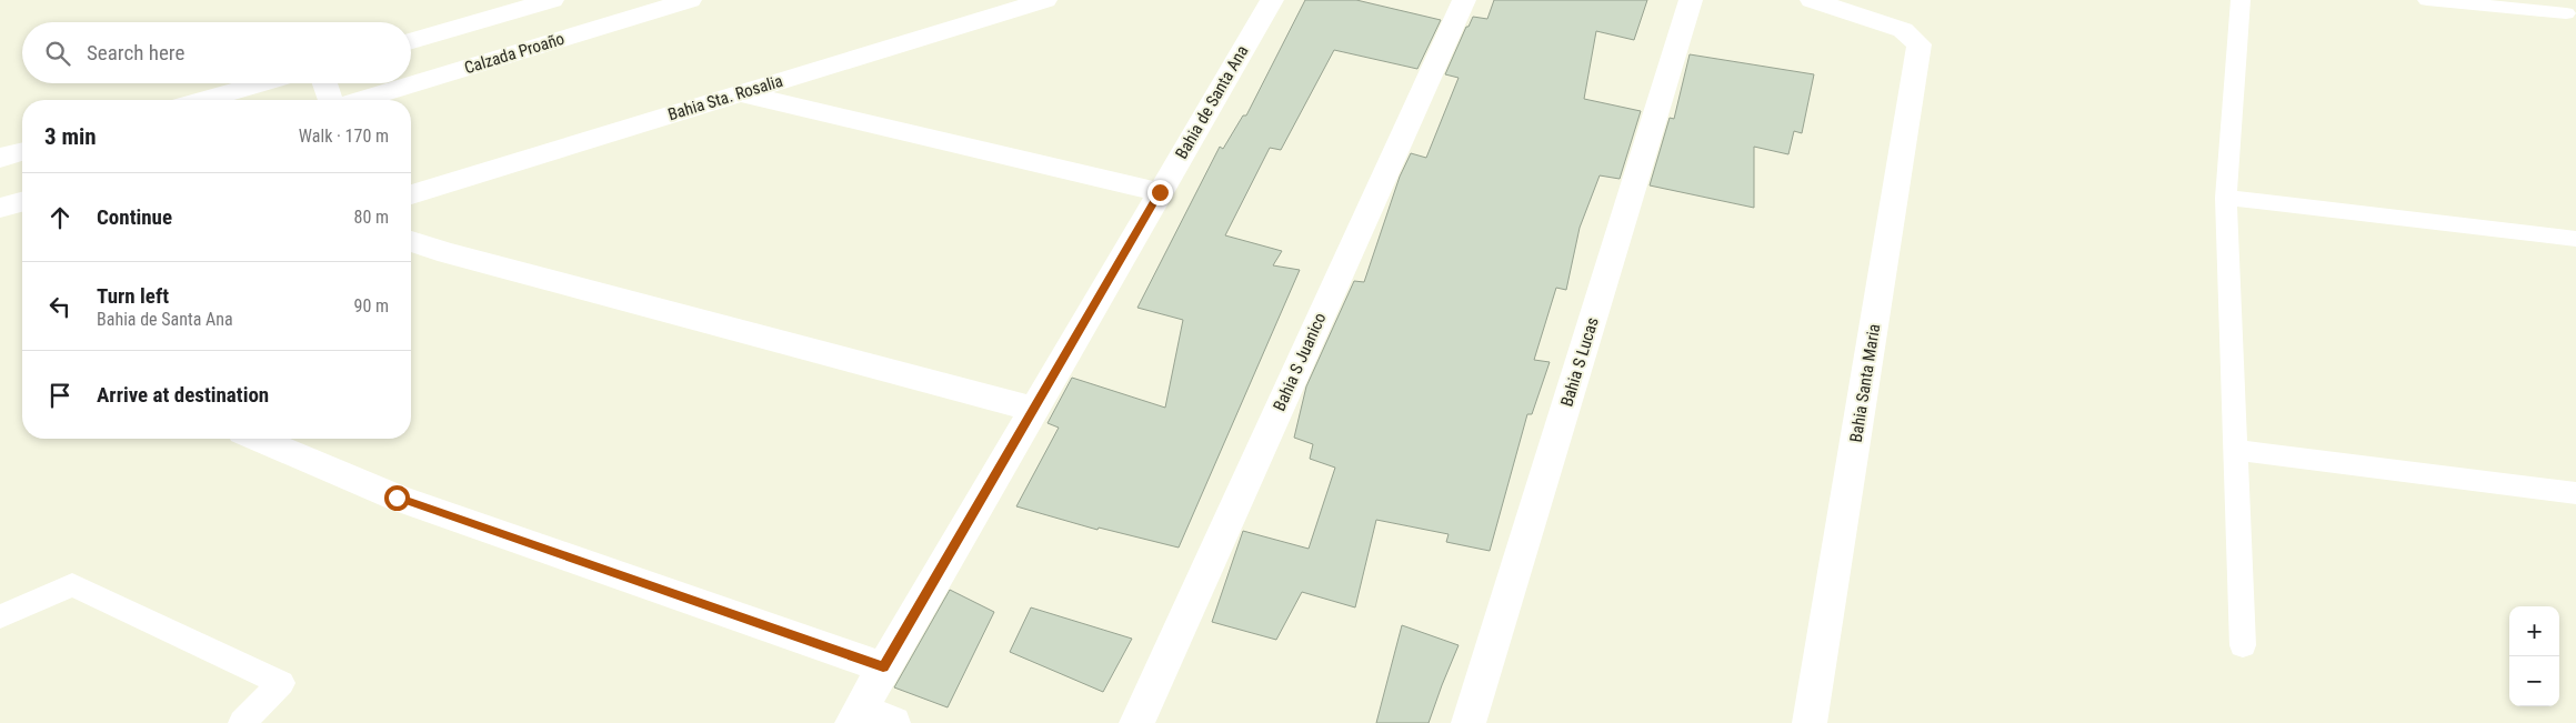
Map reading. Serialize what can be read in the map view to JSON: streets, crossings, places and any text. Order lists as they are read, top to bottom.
{
  "streets": {
    "street": [
      "Calzada Proaño",
      "Bahia Sta. Rosalia",
      "Bahia de Santa Ana",
      "Bahia S Juanico",
      "Bahia S Lucas",
      "Bahia Santa Maria"
    ]
  },
  "page": {
    "search": "Search here",
    "heading": ["3 min", "Walk · 170 m"],
    "list": [
      ["Continue", "80 m"],
      ["Turn left", "Bahia de Santa Ana", "90 m"],
      "Arrive at destination"
    ],
    "map_buttons": ["+", "−"]
  }
}
